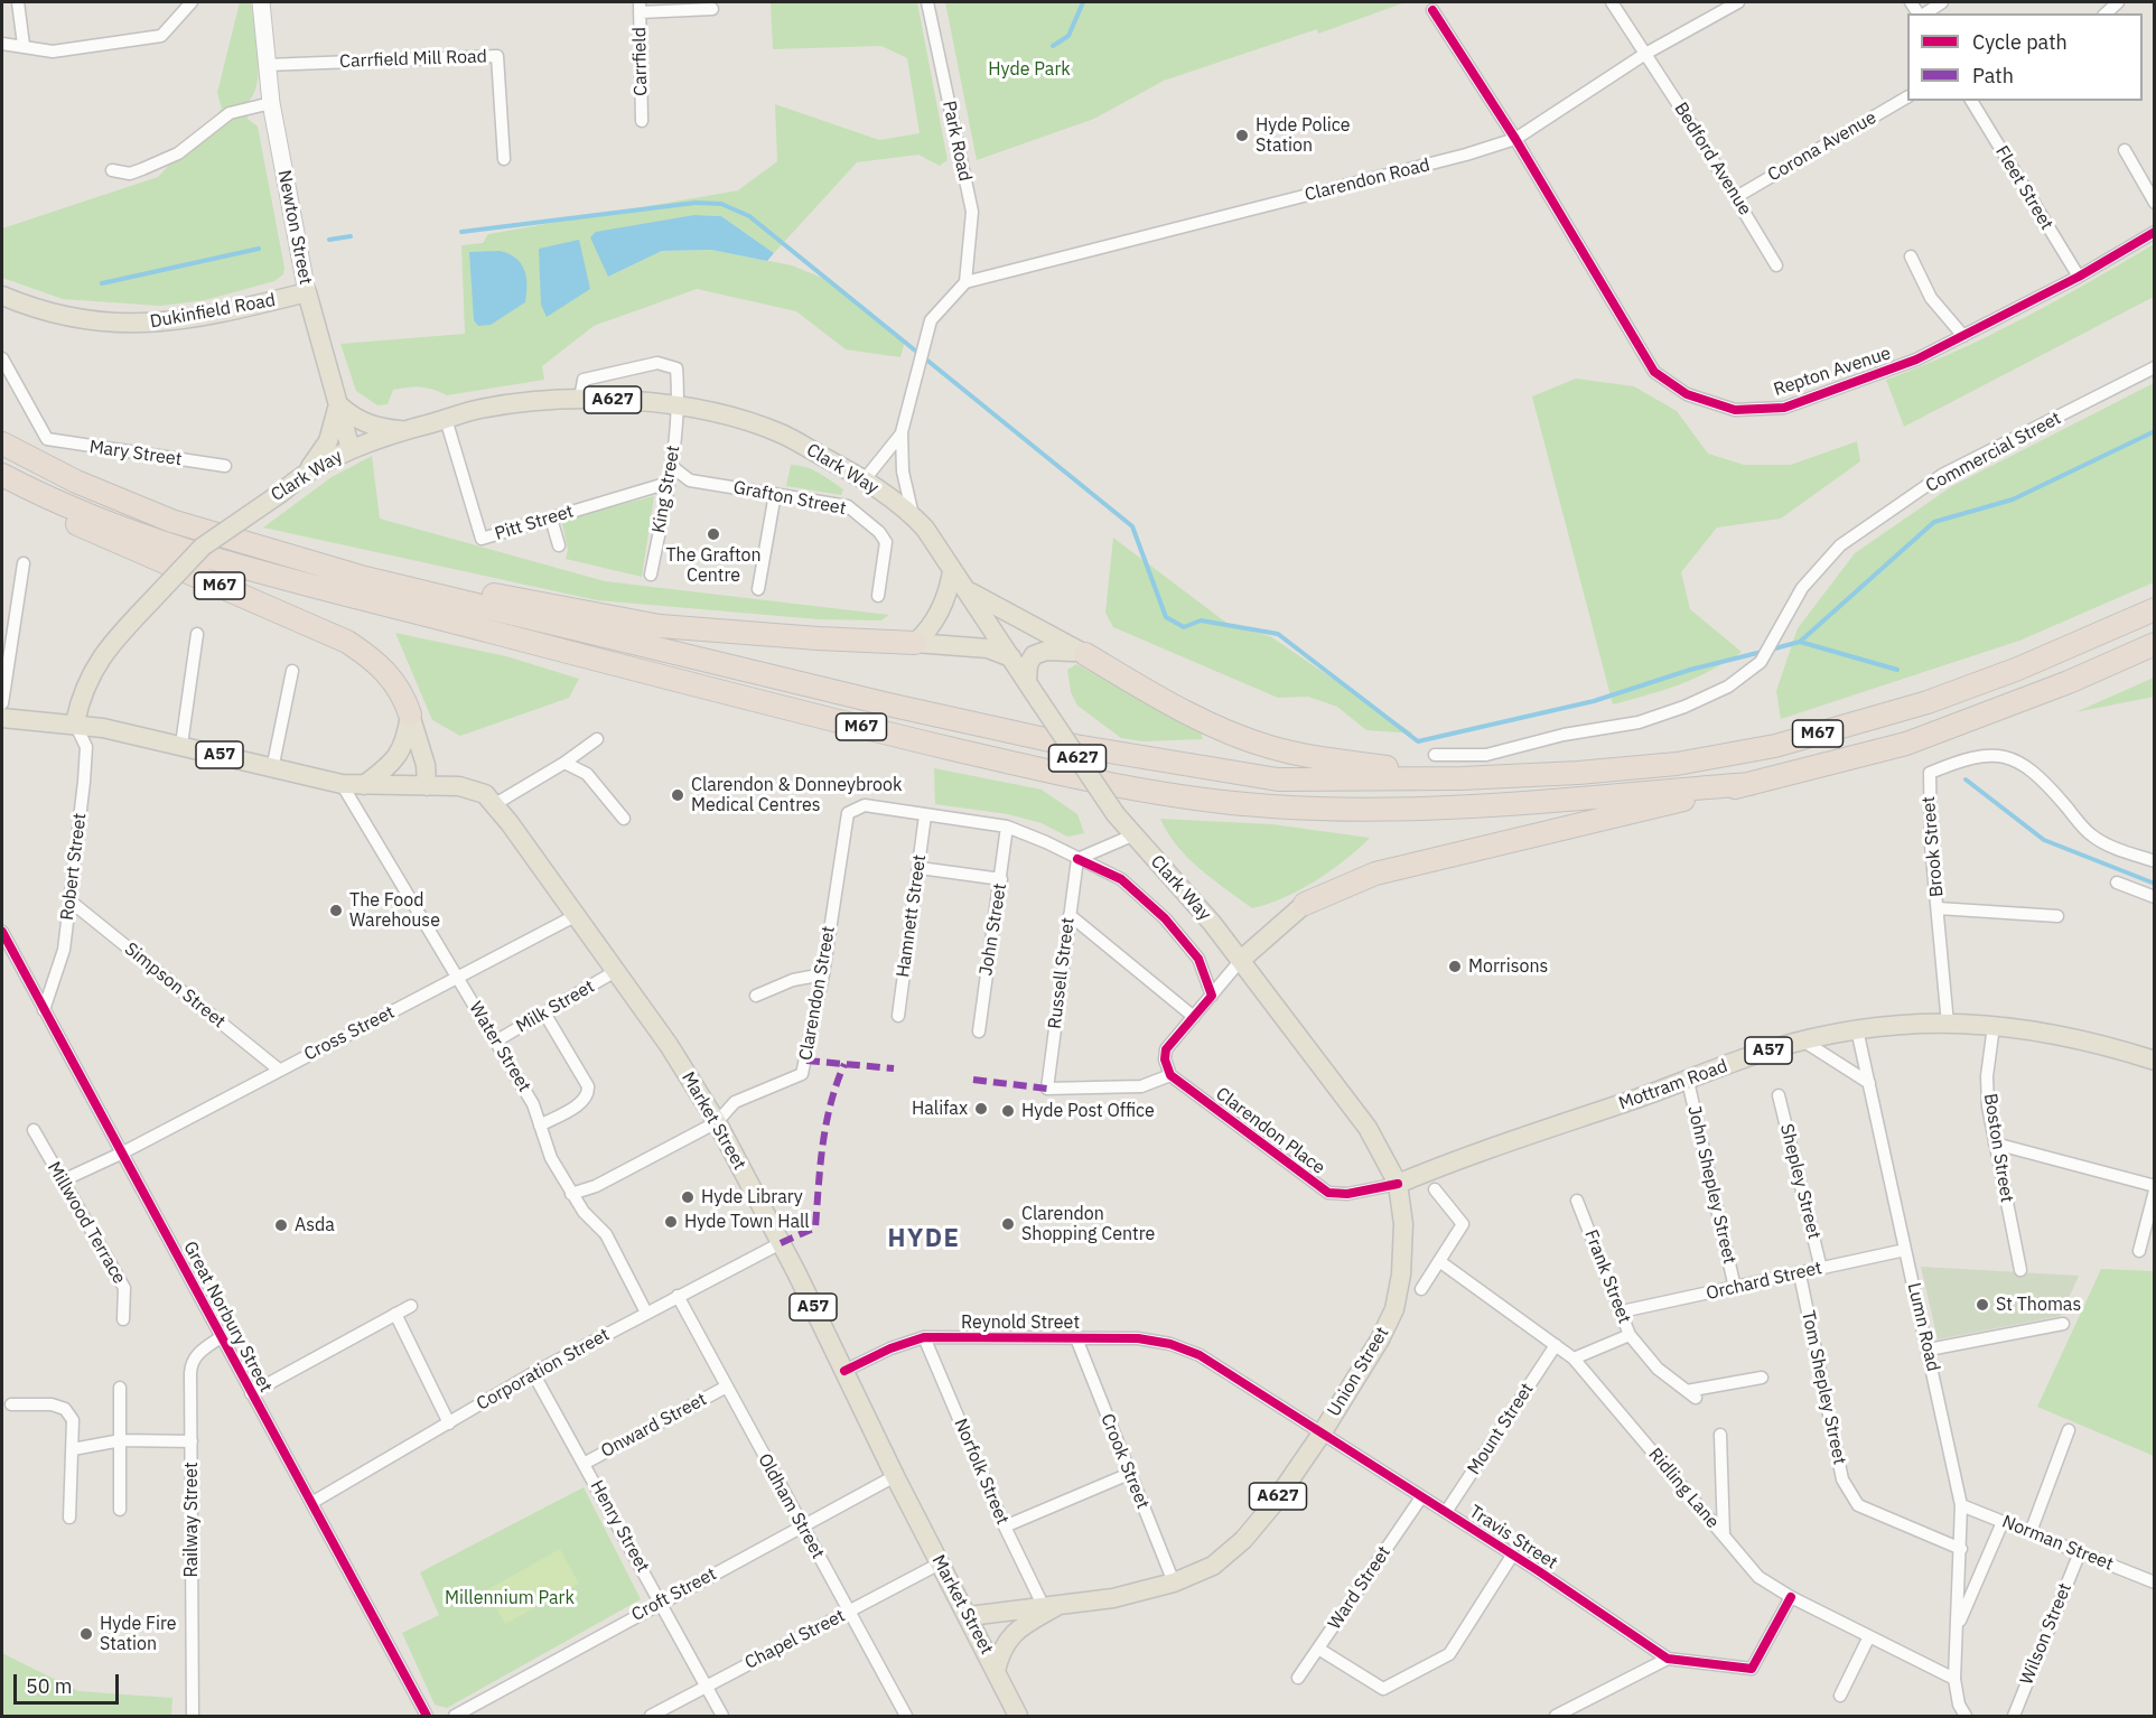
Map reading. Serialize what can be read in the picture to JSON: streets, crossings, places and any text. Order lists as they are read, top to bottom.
{
  "streets": {
    "highway": ["M67"],
    "main road": [
      "Newton Street",
      "Dukinfield Road",
      "A627",
      "Clark Way",
      "A57",
      "Mottram Road",
      "Market Street",
      "Union Street"
    ],
    "street": [
      "Carrfield Mill Road",
      "Carrfield",
      "Park Road",
      "Corona Avenue",
      "Bedford Avenue",
      "Clarendon Road",
      "Fleet Street",
      "Repton Avenue",
      "Commercial Street",
      "Mary Street",
      "King Street",
      "Grafton Street",
      "Pitt Street",
      "Brook Street",
      "Robert Street",
      "Hamnett Street",
      "John Street",
      "Russell Street",
      "Simpson Street",
      "Clarendon Street",
      "Milk Street",
      "Cross Street",
      "Water Street",
      "Clarendon Place",
      "Boston Street",
      "Shepley Street",
      "John Shepley Street",
      "Millwood Terrace",
      "Frank Street",
      "Orchard Street",
      "Great Norbury Street",
      "Reynold Street",
      "Lumn Road",
      "Corporation Street",
      "Tom Shepley Street",
      "Onward Street",
      "Mount Street",
      "Crook Street",
      "Norfolk Street",
      "Ridling Lane",
      "Oldham Street",
      "Railway Street",
      "Henry Street",
      "Travis Street",
      "Norman Street",
      "Ward Street",
      "Croft Street",
      "Wilson Street",
      "Chapel Street"
    ]
  },
  "crossings": [
    ["Carrfield Mill Road", "Newton Street"],
    ["Park Road", "Clarendon Road"],
    ["Corona Avenue", "Bedford Avenue"],
    ["Bedford Avenue", "Clarendon Road"],
    ["Clarendon Road", "Repton Avenue"],
    ["Fleet Street", "Repton Avenue"],
    ["Newton Street", "Dukinfield Road"],
    ["Newton Street", "Clark Way"],
    ["A627", "Clark Way"],
    ["A627", "M67"],
    ["Clark Way", "King Street"],
    ["Clark Way", "Pitt Street"],
    ["Clark Way", "A57"],
    ["Clark Way", "Robert Street"],
    ["Clark Way", "Mottram Road"],
    ["Clark Way", "Clarendon Place"],
    ["Clark Way", "Union Street"],
    ["King Street", "Grafton Street"],
    ["King Street", "Pitt Street"],
    ["A57", "Robert Street"],
    ["A57", "Water Street"],
    ["A57", "Market Street"],
    ["Brook Street", "Mottram Road"],
    ["Robert Street", "Simpson Street"],
    ["Robert Street", "Great Norbury Street"],
    ["Hamnett Street", "Clarendon Street"],
    ["Russell Street", "Clarendon Place"],
    ["Simpson Street", "Cross Street"],
    ["Clarendon Street", "Market Street"],
    ["Milk Street", "Water Street"],
    ["Milk Street", "Market Street"],
    ["Cross Street", "Water Street"],
    ["Cross Street", "Market Street"],
    ["Cross Street", "Millwood Terrace"],
    ["Cross Street", "Great Norbury Street"],
    ["Water Street", "Corporation Street"],
    ["Mottram Road", "Clarendon Place"],
    ["Mottram Road", "Boston Street"],
    ["Mottram Road", "John Shepley Street"],
    ["Mottram Road", "Lumn Road"],
    ["Mottram Road", "Union Street"],
    ["Market Street", "Reynold Street"],
    ["Market Street", "Corporation Street"],
    ["Market Street", "Union Street"],
    ["Market Street", "Croft Street"],
    ["Market Street", "Chapel Street"],
    ["Clarendon Place", "Union Street"],
    ["Shepley Street", "Orchard Street"],
    ["John Shepley Street", "Orchard Street"],
    ["Frank Street", "Orchard Street"],
    ["Frank Street", "Ridling Lane"],
    ["Orchard Street", "Lumn Road"],
    ["Orchard Street", "Tom Shepley Street"],
    ["Great Norbury Street", "Corporation Street"],
    ["Great Norbury Street", "Railway Street"],
    ["Reynold Street", "Crook Street"],
    ["Reynold Street", "Norfolk Street"],
    ["Reynold Street", "Travis Street"],
    ["Lumn Road", "Tom Shepley Street"],
    ["Lumn Road", "Ridling Lane"],
    ["Lumn Road", "Norman Street"],
    ["Corporation Street", "Oldham Street"],
    ["Corporation Street", "Henry Street"],
    ["Union Street", "Crook Street"],
    ["Union Street", "Norfolk Street"],
    ["Union Street", "Travis Street"],
    ["Onward Street", "Oldham Street"],
    ["Onward Street", "Henry Street"],
    ["Mount Street", "Ridling Lane"],
    ["Mount Street", "Travis Street"],
    ["Ridling Lane", "Travis Street"],
    ["Oldham Street", "Croft Street"],
    ["Oldham Street", "Chapel Street"],
    ["Henry Street", "Croft Street"],
    ["Henry Street", "Chapel Street"],
    ["Travis Street", "Ward Street"],
    ["Norman Street", "Wilson Street"]
  ],
  "districts": ["HYDE"],
  "parks": ["Hyde Park", "Millennium Park"],
  "places": [
    "Hyde Police Station",
    "The Grafton Centre",
    "Clarendon & Donneybrook Medical Centres",
    "The Food Warehouse",
    "Morrisons",
    "Halifax",
    "Hyde Post Office",
    "Hyde Library",
    "Hyde Town Hall",
    "Clarendon Shopping Centre",
    "Asda",
    "St Thomas",
    "Hyde Fire Station"
  ],
  "legend": ["Cycle path", "Path"],
  "scale_bar": "50 m"
}
